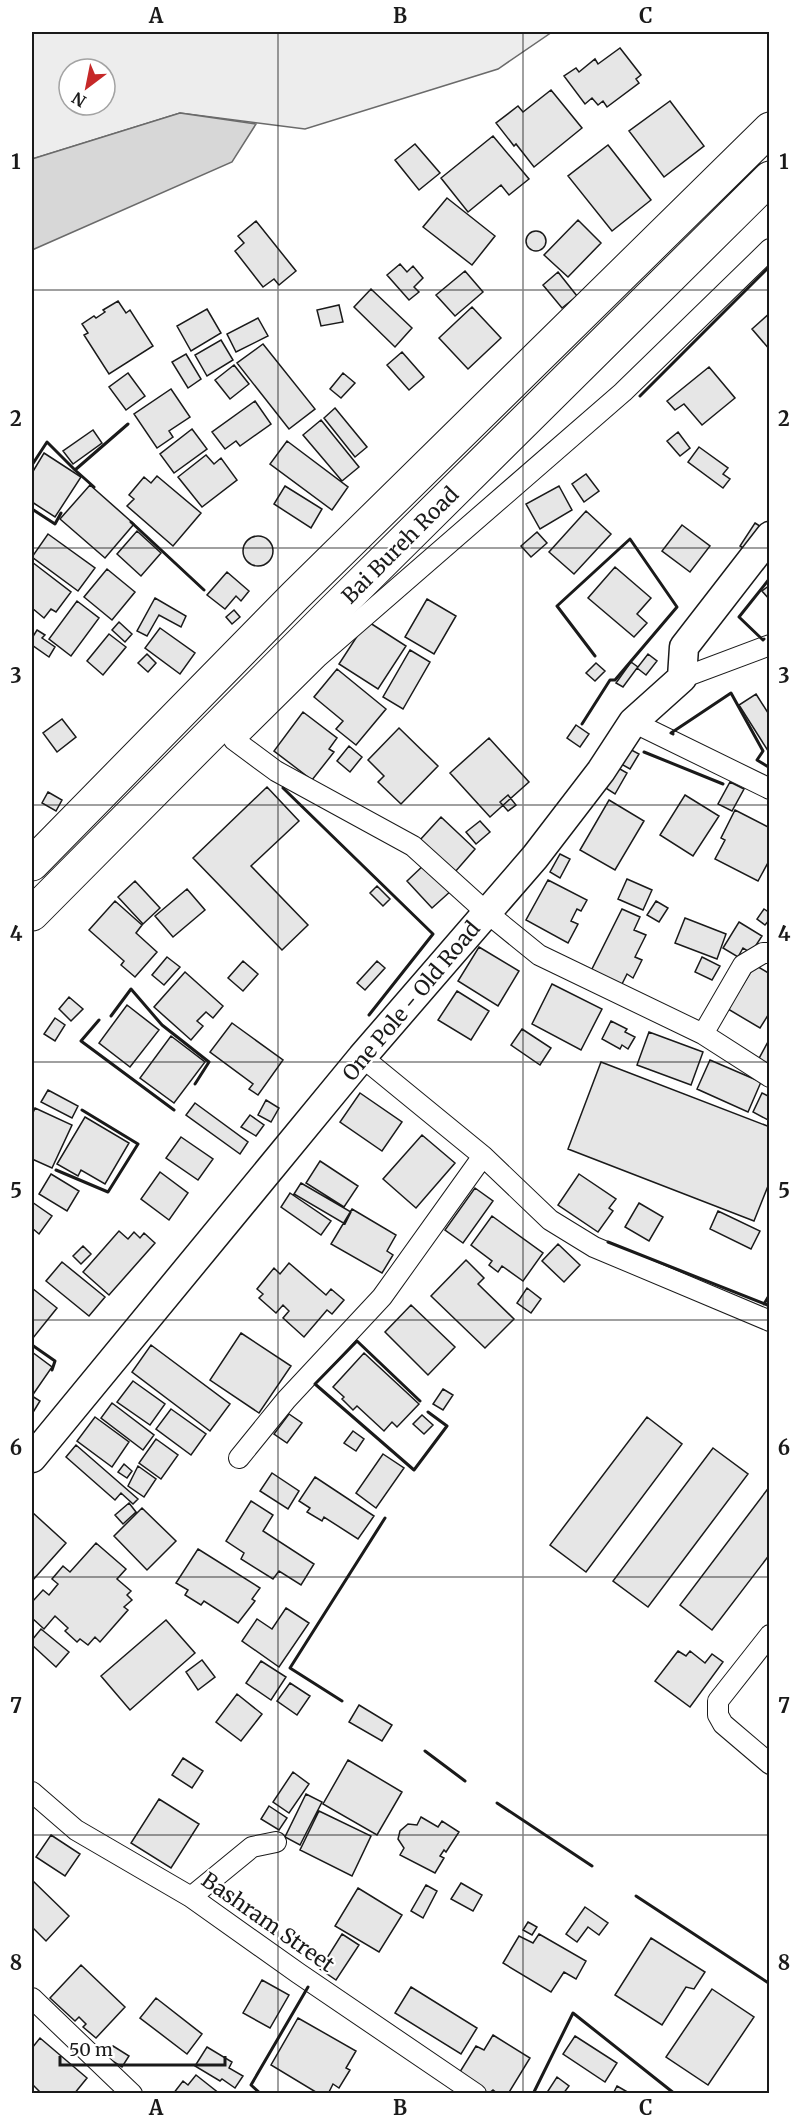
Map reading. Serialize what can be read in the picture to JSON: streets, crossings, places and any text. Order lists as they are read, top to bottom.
{
  "streets": {
    "highway": ["Bai Bureh Road"],
    "street": ["One Pole - Old Road", "Bashram Street"]
  },
  "scale_bar": "50 m",
  "north": "bottom left",
  "grid": {
    "columns": ["A", "B", "C"],
    "rows": [
      "1",
      "2",
      "3",
      "4",
      "5",
      "6",
      "7",
      "8"
    ]
  }
}
